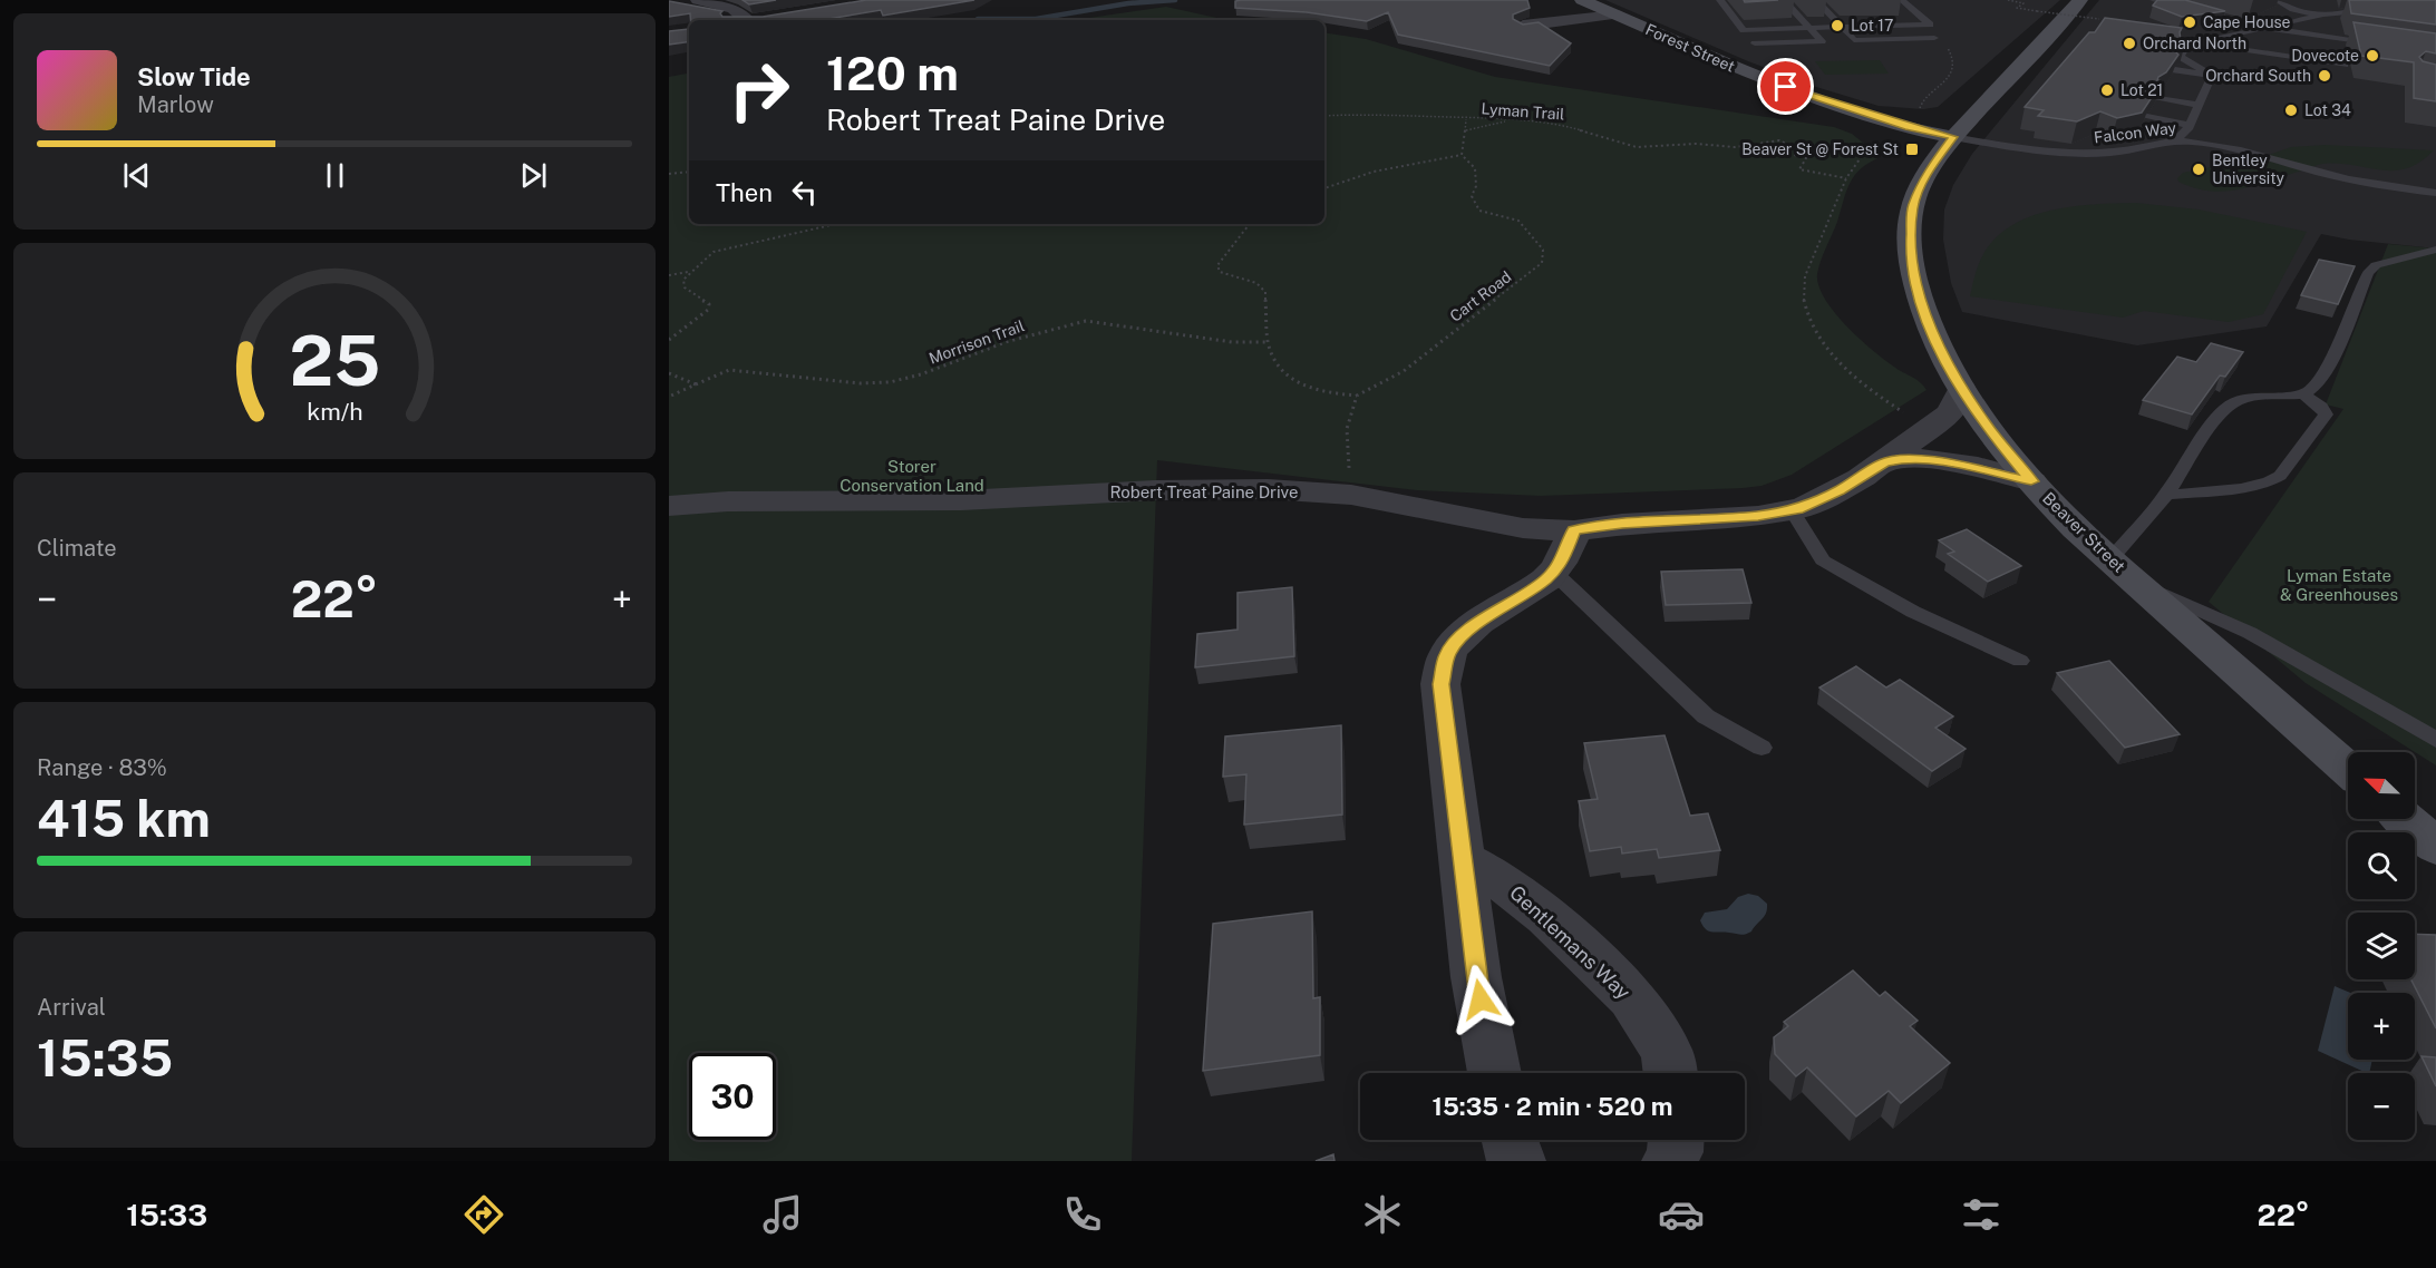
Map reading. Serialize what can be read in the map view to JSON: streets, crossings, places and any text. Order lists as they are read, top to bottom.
{
  "streets": {
    "main road": ["Forest Street", "Beaver Street"],
    "street": ["Robert Treat Paine Drive", "Gentlemans Way"],
    "lane": ["Falcon Way"],
    "path": ["Lyman Trail", "Cart Road", "Morrison Trail"]
  },
  "crossings": [
    ["Forest Street", "Falcon Way"],
    ["Forest Street", "Beaver Street"],
    ["Falcon Way", "Beaver Street"],
    ["Robert Treat Paine Drive", "Beaver Street"]
  ],
  "parks": ["Storer Conservation Land", "Lyman Estate & Greenhouses"],
  "places": {
    "other": [
      "Cape House",
      "Lot 17",
      "Orchard North",
      "Dovecote",
      "Orchard South",
      "Lot 21",
      "Lot 34",
      "Bentley University"
    ],
    "transit": ["Beaver St @ Forest St"]
  },
  "north": "top left",
  "page": {
    "turn": ["120 m", "Robert Treat Paine Drive"],
    "song": ["Slow Tide", "Marlow"],
    "then": "Then",
    "tile": [
      "Climate",
      ["Range · 83%", "415 km"],
      ["Arrival", "15:35"]
    ],
    "heat": ["−", "22°", "+"],
    "map_buttons": ["+", "−"],
    "limit": "30",
    "trip": "15:35 · 2 min · 520 m",
    "tabs": ["15:33", "22°"],
    "gauge": ["25", "km/h"]
  }
}
